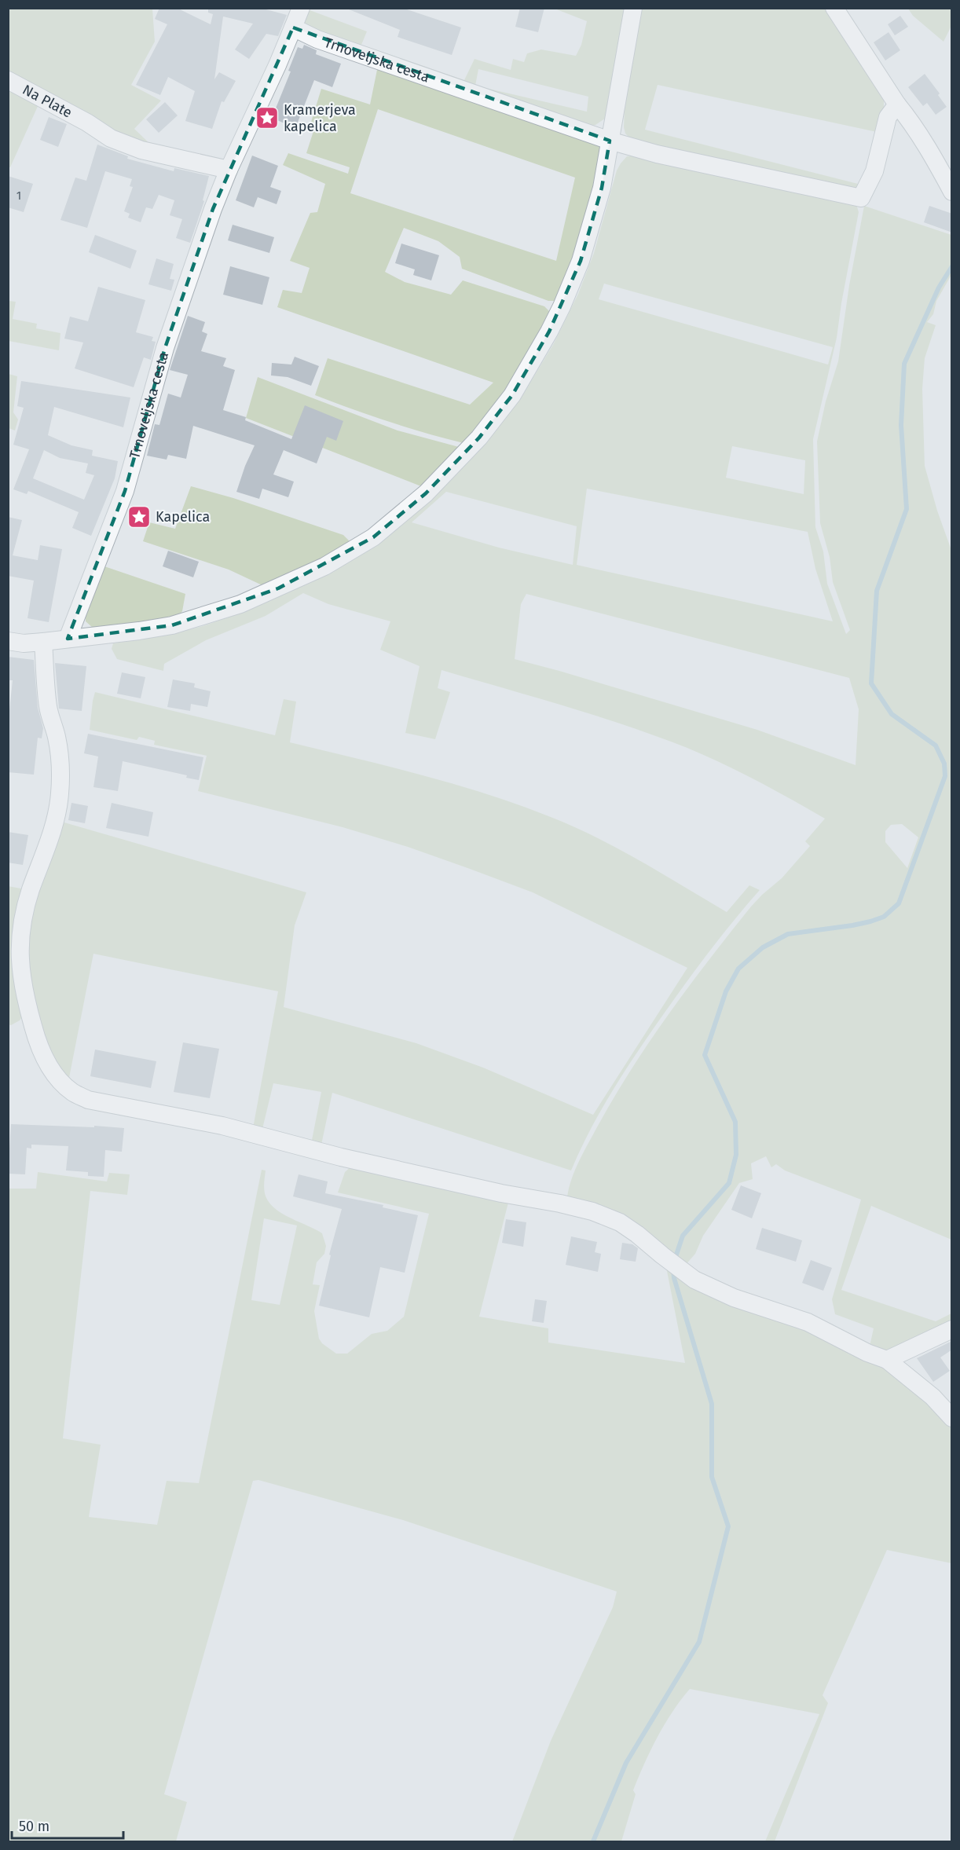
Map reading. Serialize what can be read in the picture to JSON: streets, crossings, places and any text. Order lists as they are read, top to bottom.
{
  "streets": {
    "street": ["Trnoveljska cesta", "Na Plate"]
  },
  "crossings": [
    ["Trnoveljska cesta", "Na Plate"]
  ],
  "places": {
    "place": ["Kramerjeva kapelica", "Kapelica"]
  },
  "house_numbers": ["1"],
  "scale_bar": "50 m"
}
